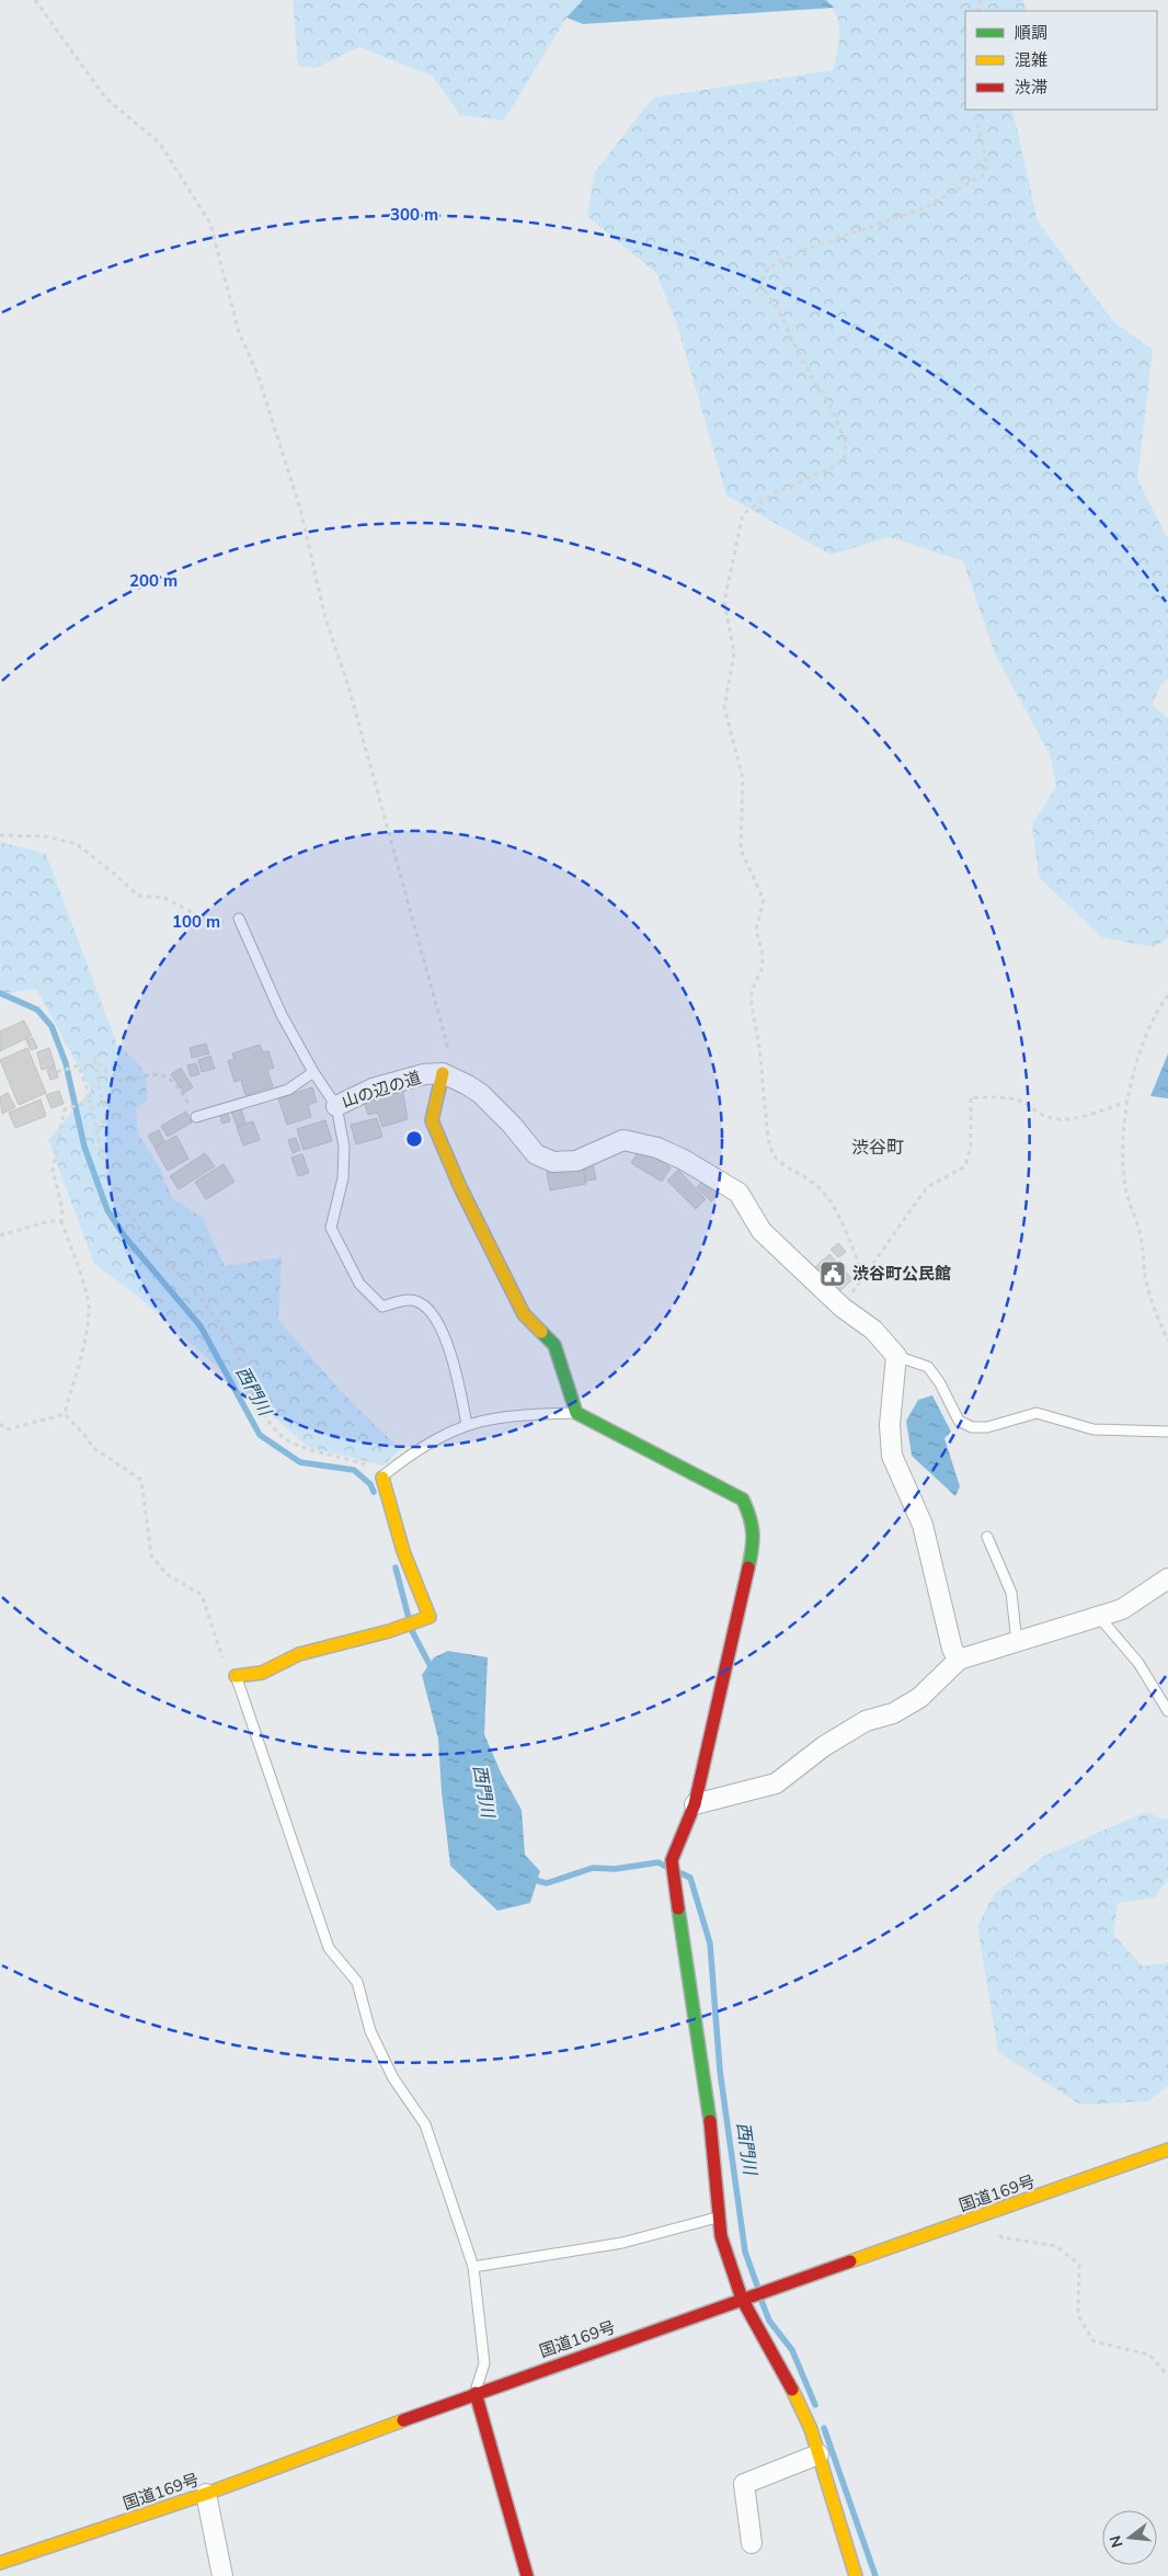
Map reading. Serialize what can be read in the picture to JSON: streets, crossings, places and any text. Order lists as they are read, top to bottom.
{
  "streets": {
    "main road": ["国道169号"],
    "street": ["山の辺の道"]
  },
  "districts": ["渋谷町"],
  "water": ["西門川"],
  "places": {
    "public building": ["渋谷町公民館"]
  },
  "legend": ["順調", "混雑", "渋滞"],
  "north": "left",
  "rings": ["300 m", "200 m", "100 m"]
}
